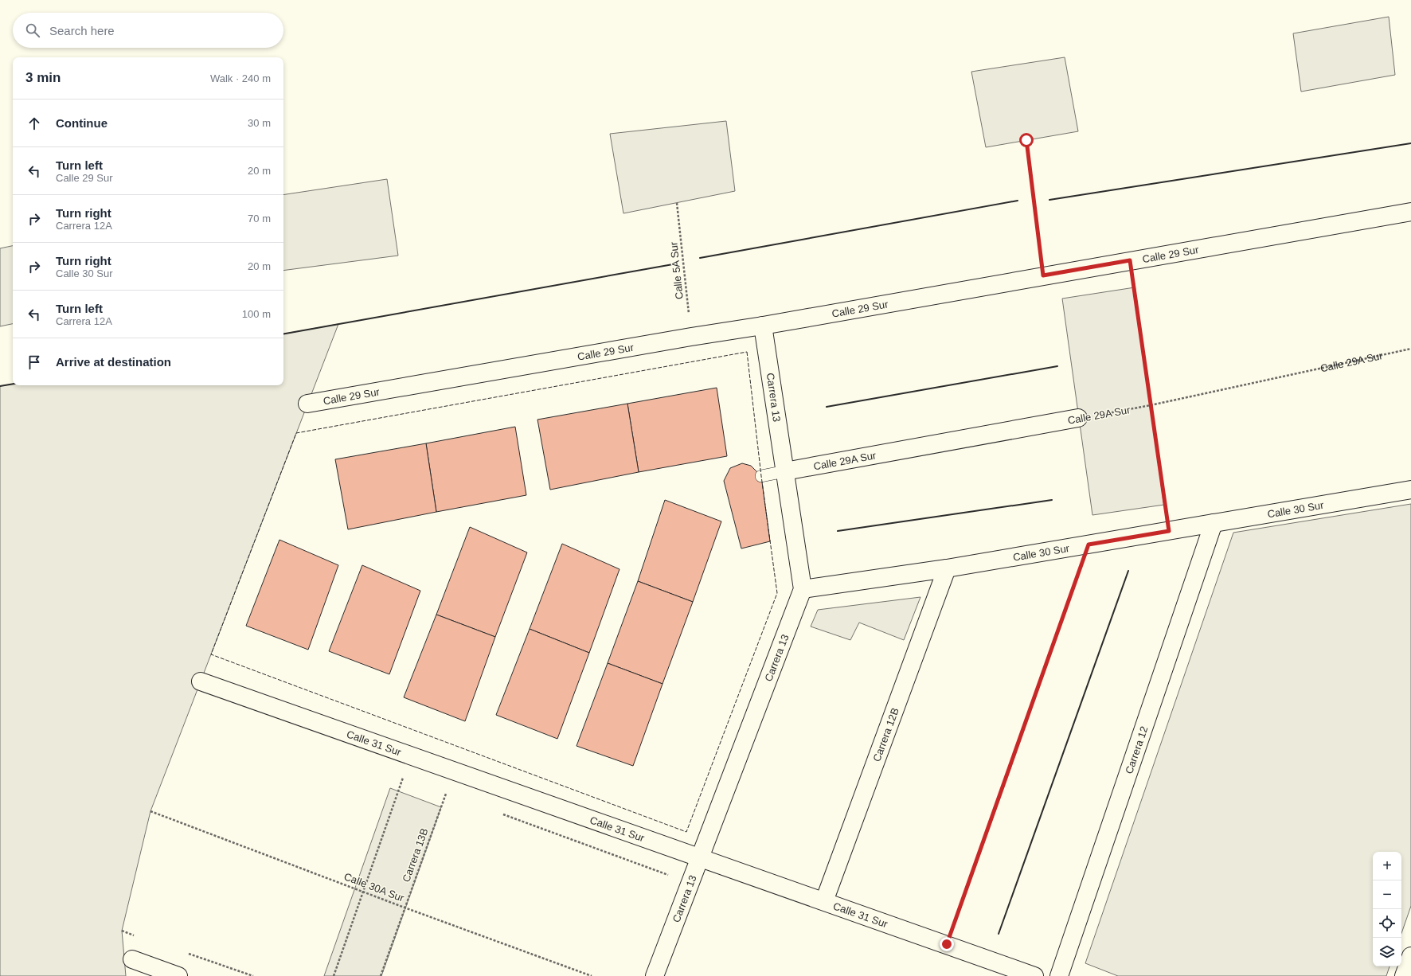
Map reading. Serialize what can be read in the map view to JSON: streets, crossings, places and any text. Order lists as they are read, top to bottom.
{
  "streets": {
    "street": [
      "Calle 29 Sur",
      "Calle 29A Sur",
      "Carrera 13",
      "Calle 30 Sur",
      "Carrera 12B",
      "Calle 31 Sur",
      "Carrera 12"
    ],
    "path": ["Calle 5A Sur", "Carrera 13B", "Calle 30A Sur"]
  },
  "crossings": [
    ["Calle 29 Sur", "Calle 5A Sur"],
    ["Calle 29 Sur", "Carrera 13"],
    ["Calle 29A Sur", "Carrera 13"],
    ["Carrera 13", "Calle 30 Sur"],
    ["Carrera 13", "Calle 31 Sur"],
    ["Calle 30 Sur", "Carrera 12B"],
    ["Calle 30 Sur", "Carrera 12"],
    ["Carrera 12B", "Calle 31 Sur"],
    ["Carrera 13B", "Calle 30A Sur"]
  ],
  "page": {
    "search": "Search here",
    "heading": ["3 min", "Walk · 240 m"],
    "list": [
      ["Continue", "30 m"],
      ["Turn left", "Calle 29 Sur", "20 m"],
      ["Turn right", "Carrera 12A", "70 m"],
      ["Turn right", "Calle 30 Sur", "20 m"],
      ["Turn left", "Carrera 12A", "100 m"],
      "Arrive at destination"
    ],
    "map_buttons": ["+", "−"]
  }
}
